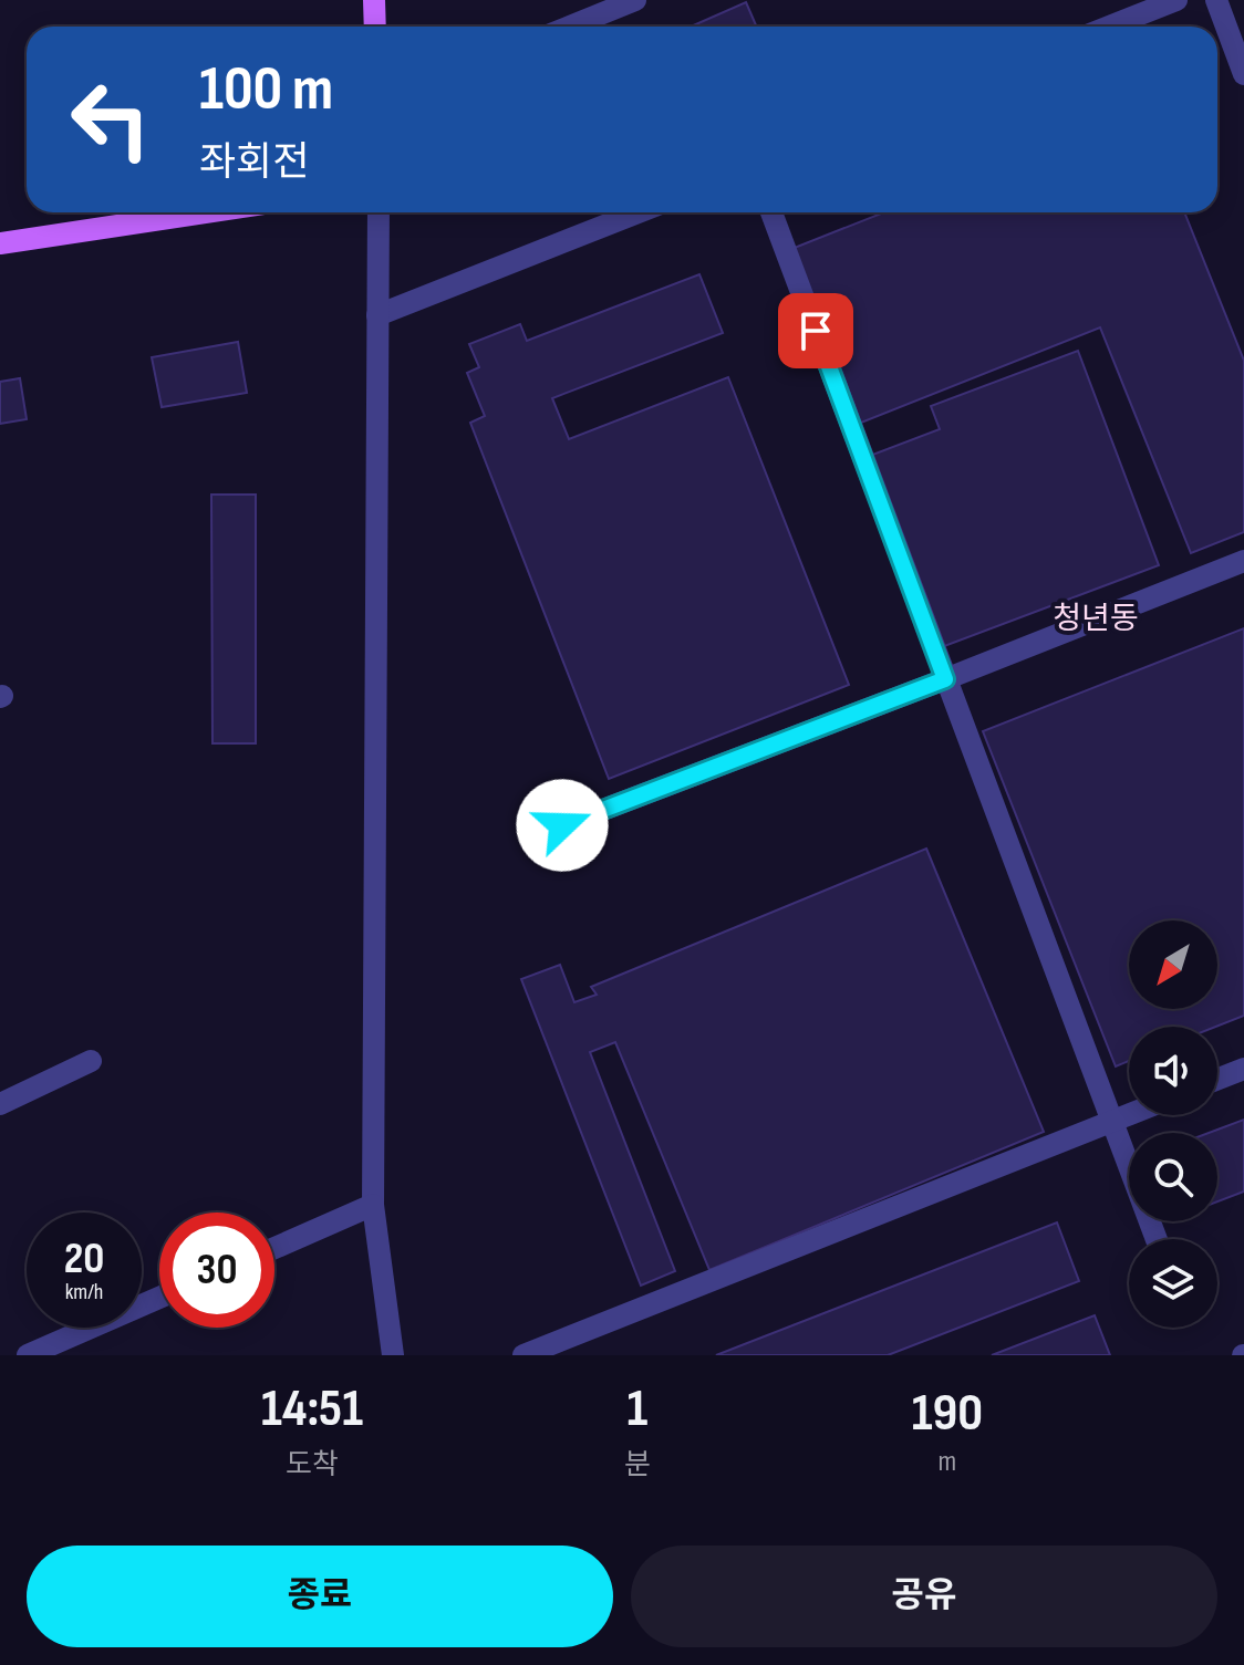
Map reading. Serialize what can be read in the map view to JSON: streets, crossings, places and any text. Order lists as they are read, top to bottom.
{
  "districts": ["청년동"],
  "north": "bottom left",
  "page": {
    "turn": ["100 m", "좌회전"],
    "speed": "20 km/h",
    "limit": "30",
    "eta": [
      "14:51",
      "도착",
      "1",
      "분",
      "190",
      "m"
    ],
    "buttons": ["종료", "공유"]
  }
}
